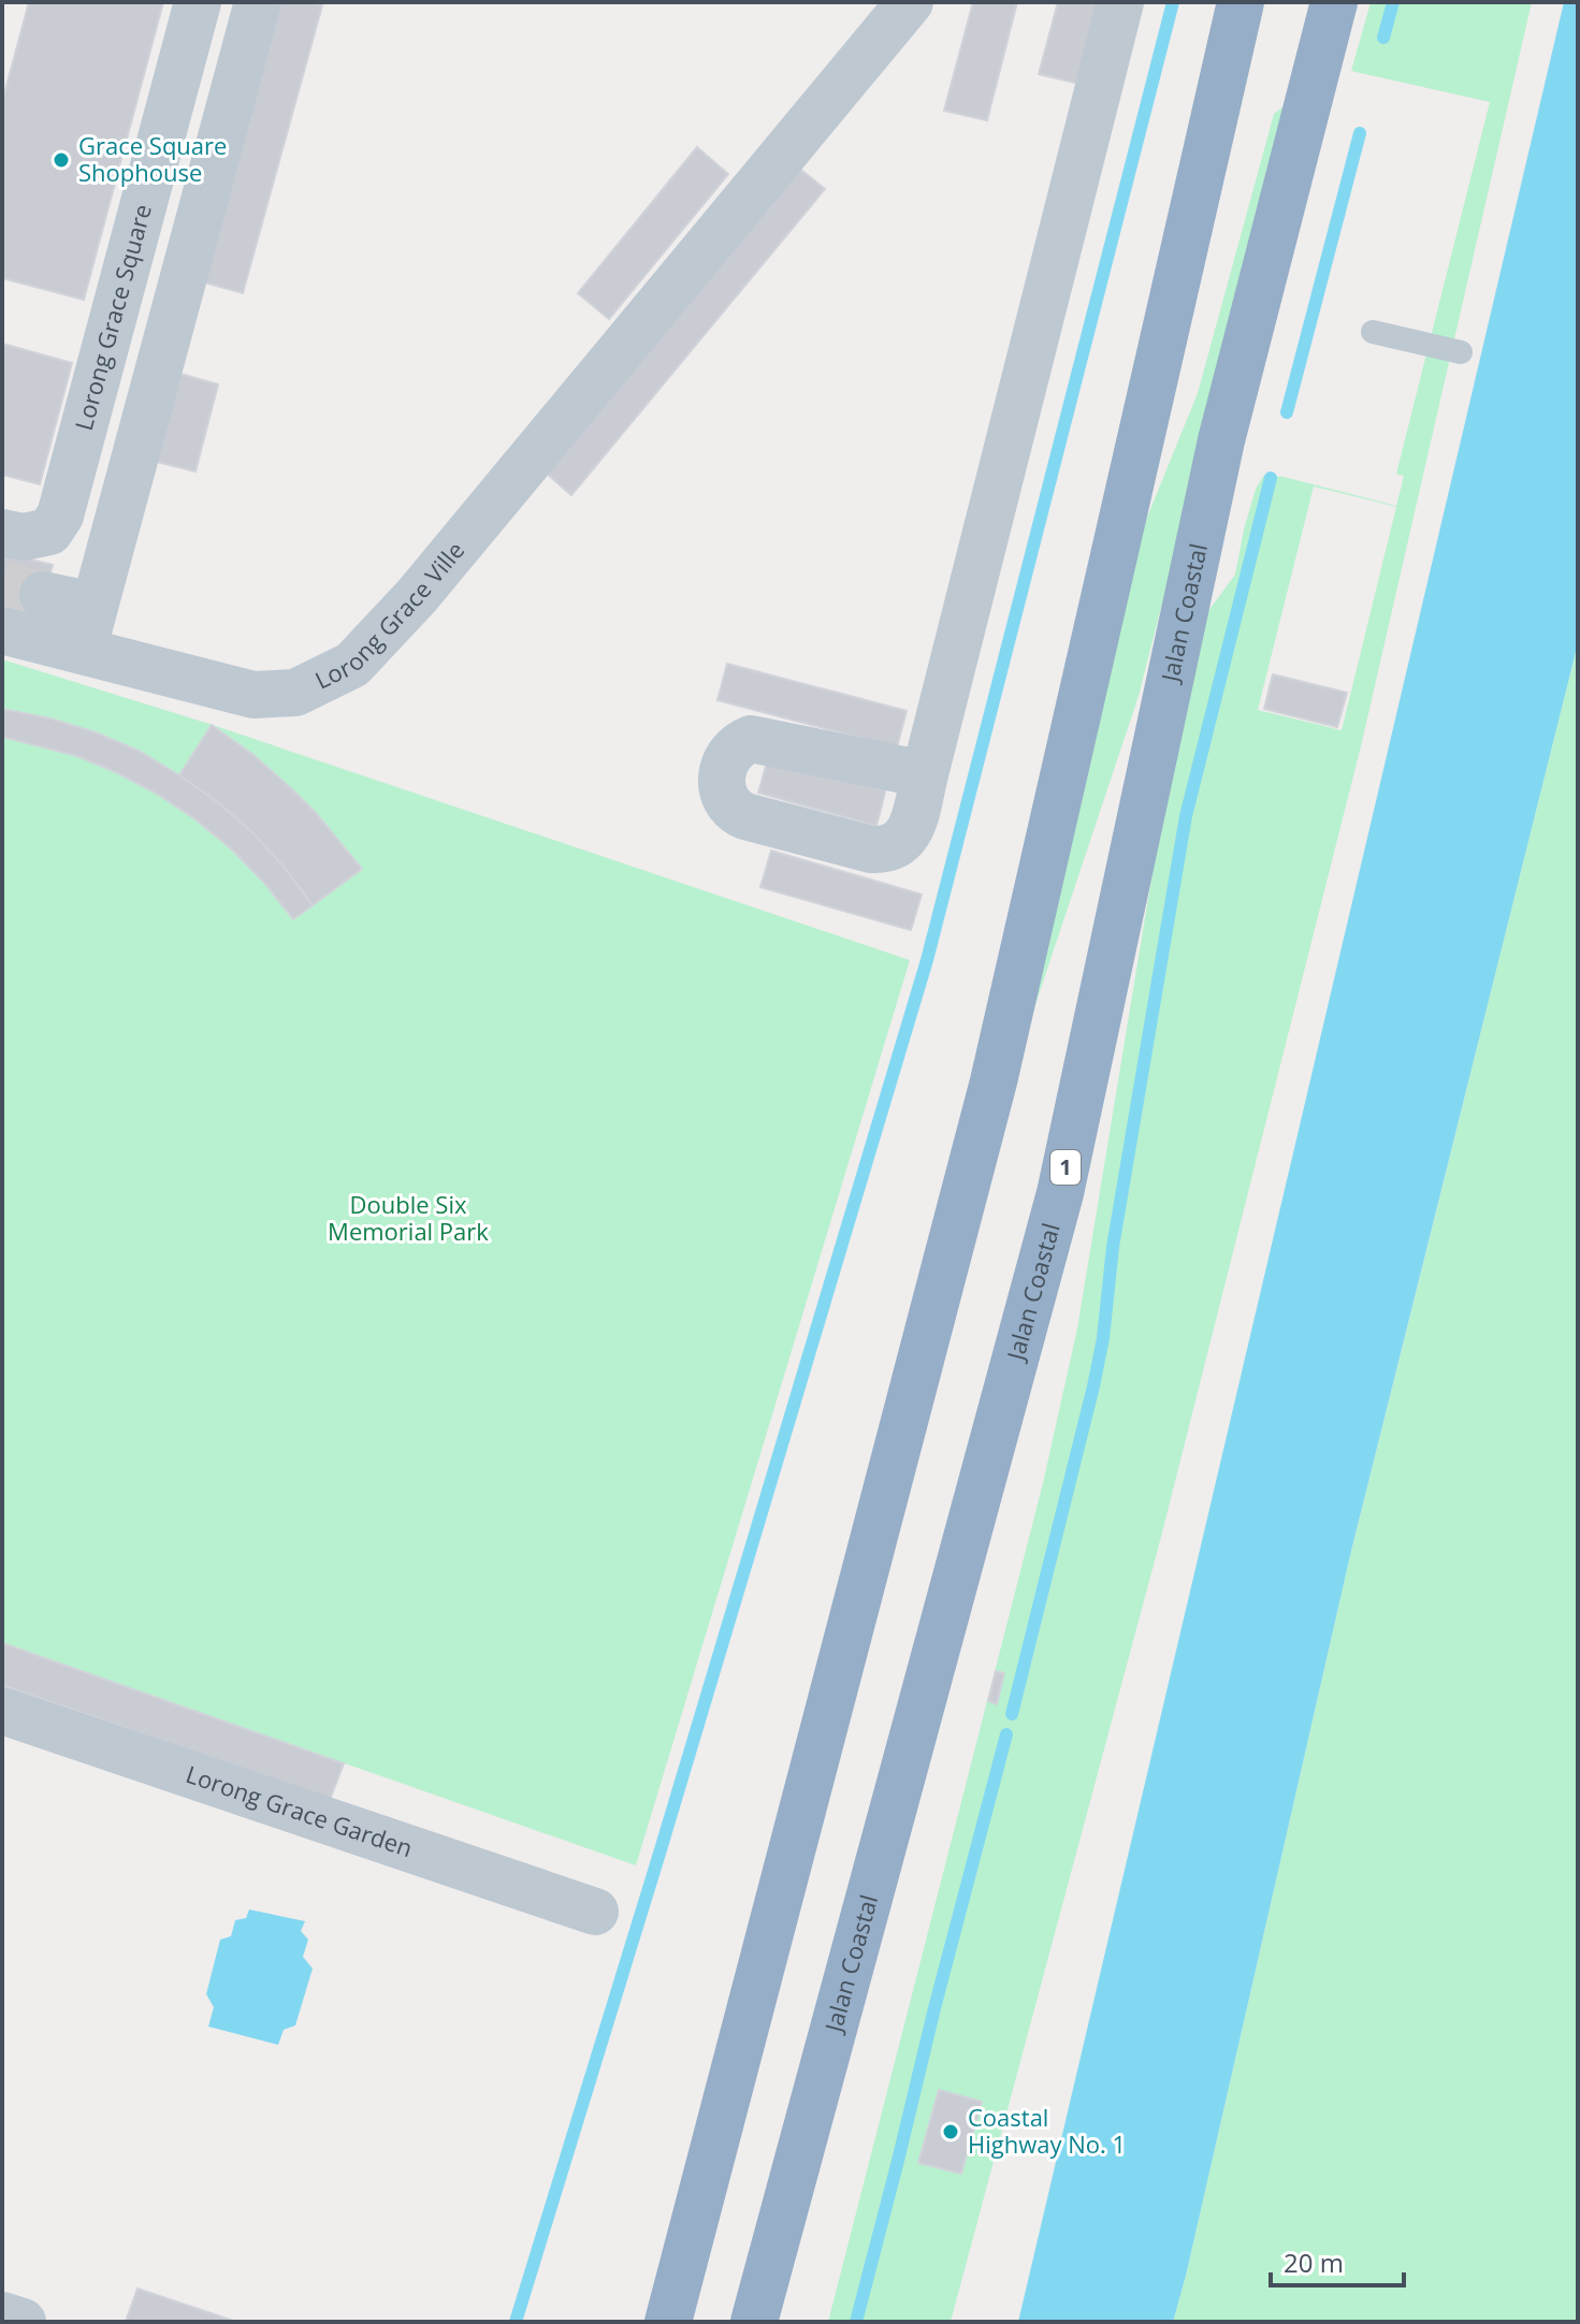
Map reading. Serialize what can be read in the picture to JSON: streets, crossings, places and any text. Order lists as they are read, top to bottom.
{
  "streets": {
    "highway": ["Jalan Coastal", "1"],
    "street": ["Lorong Grace Square", "Lorong Grace Ville", "Lorong Grace Garden"]
  },
  "parks": ["Double Six Memorial Park"],
  "places": ["Grace Square Shophouse", "Coastal Highway No. 1"],
  "scale_bar": "20 m"
}
